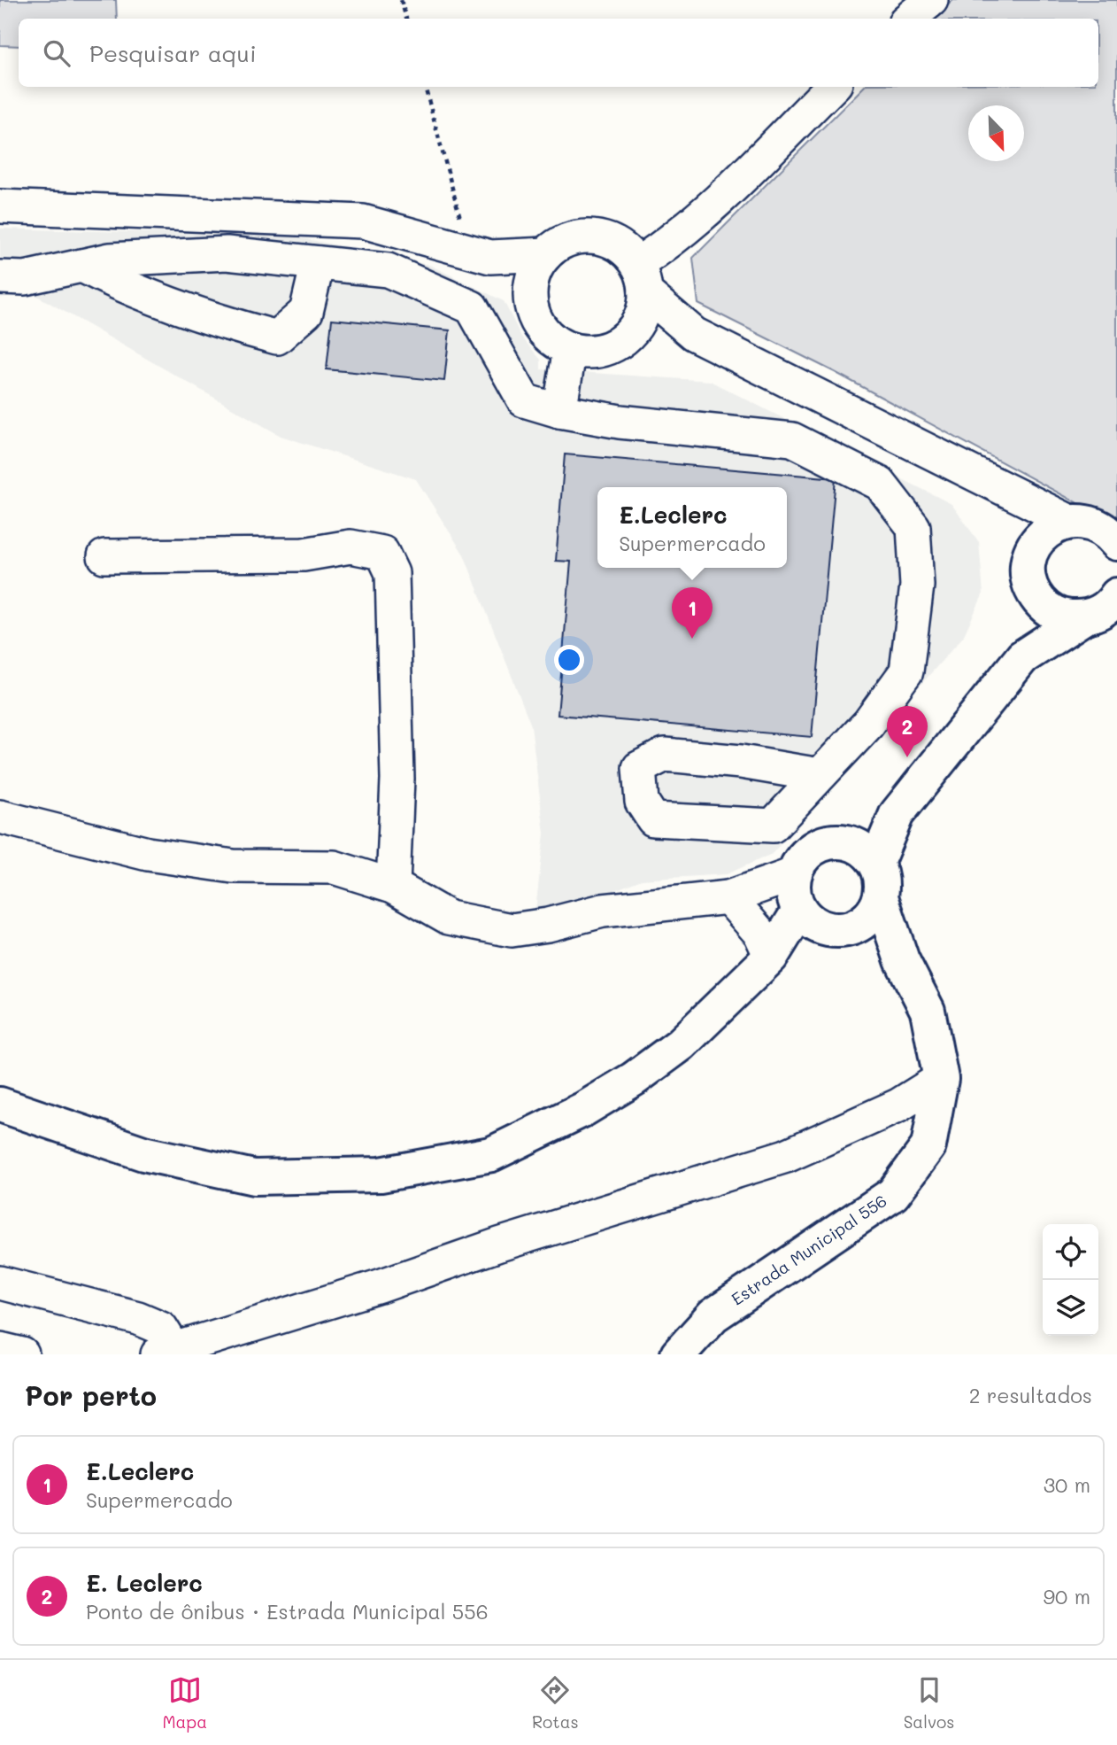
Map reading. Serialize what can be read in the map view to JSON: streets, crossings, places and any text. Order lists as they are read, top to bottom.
{
  "streets": {
    "main road": ["Estrada Municipal 556"]
  },
  "north": "bottom right",
  "page": {
    "search": "Pesquisar aqui",
    "popup": ["E.Leclerc", "Supermercado"],
    "pins": ["1", "2"],
    "heading": ["Por perto", "2 resultados"],
    "list": [
      {
        "mark": "1",
        "name": "E.Leclerc",
        "note": "Supermercado",
        "value": "30 m"
      },
      {
        "mark": "2",
        "name": "E. Leclerc",
        "note": "Ponto de ônibus · Estrada Municipal 556",
        "value": "90 m"
      }
    ],
    "nav": ["Mapa", "Rotas", "Salvos"]
  }
}
